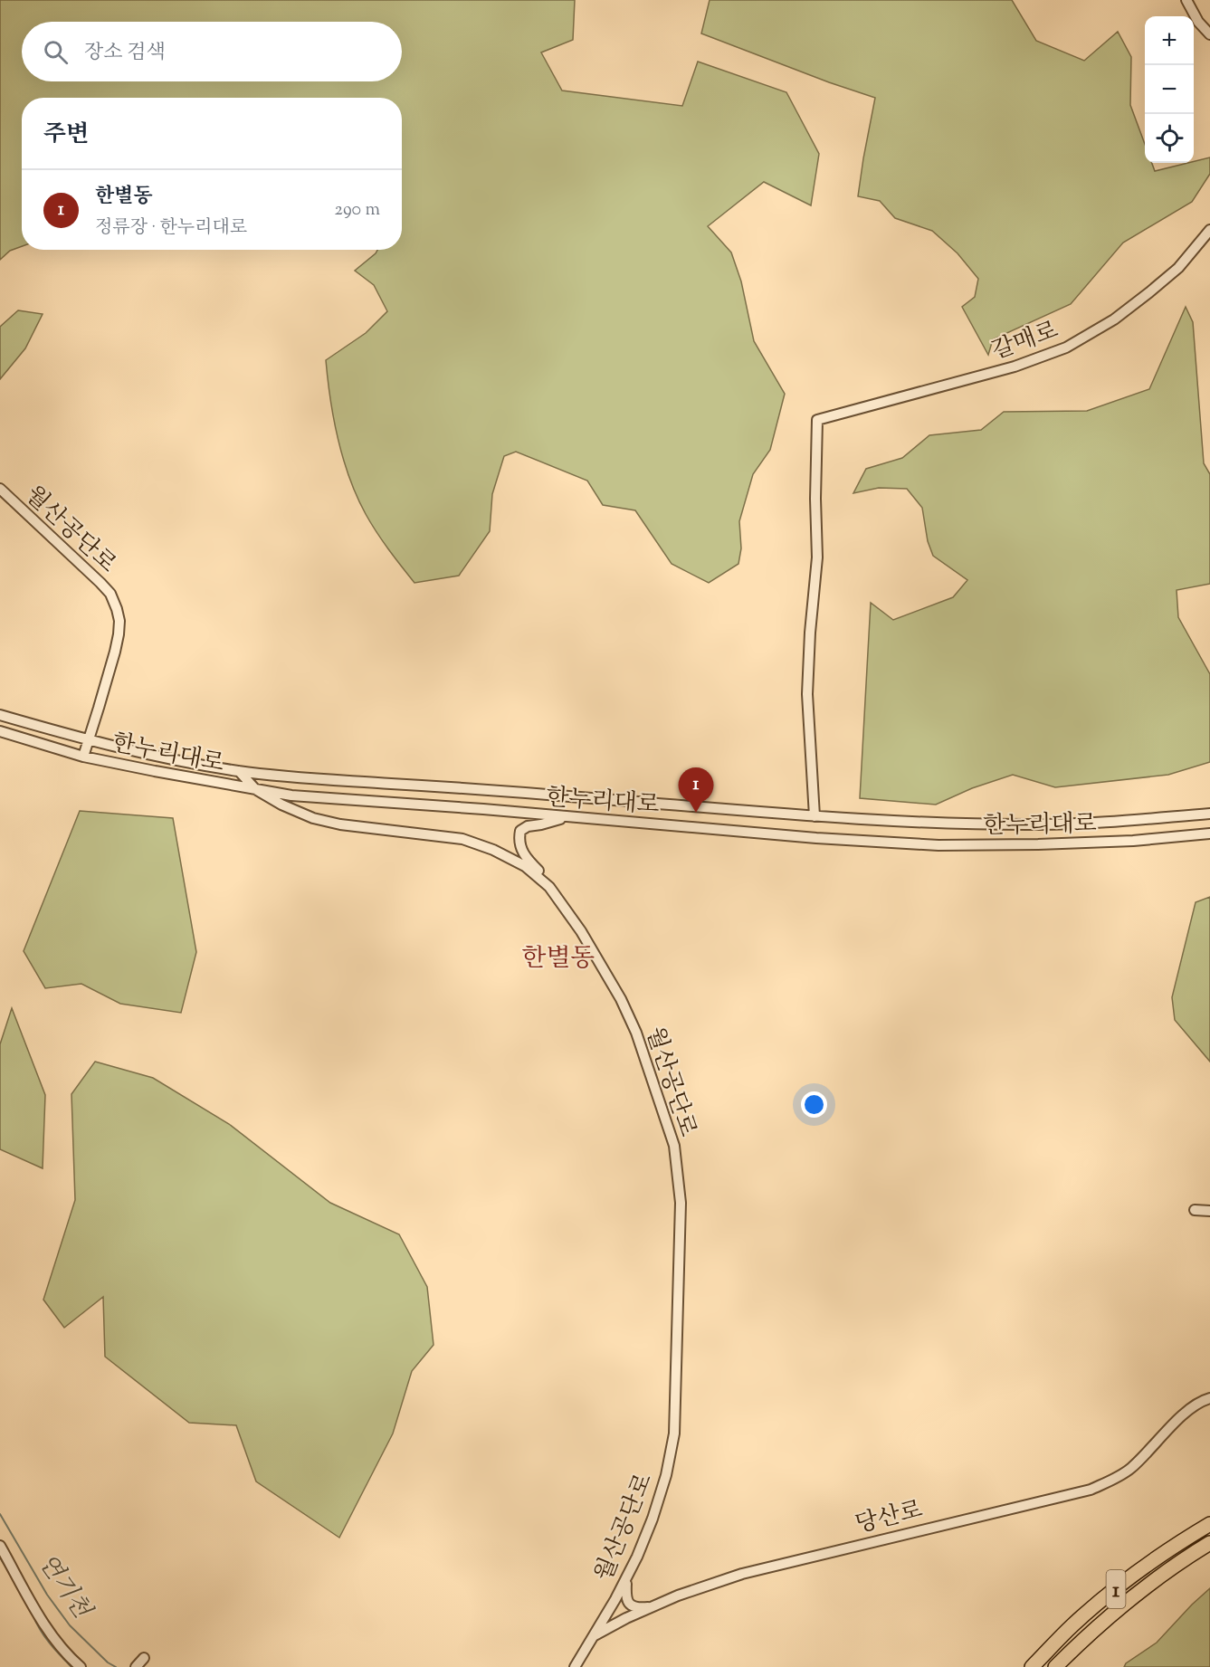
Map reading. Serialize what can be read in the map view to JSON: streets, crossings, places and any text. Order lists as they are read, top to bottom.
{
  "streets": {
    "highway": ["1"],
    "street": [
      "갈매로",
      "월산공단로",
      "한누리대로",
      "당산로"
    ]
  },
  "crossings": [
    ["갈매로", "한누리대로"],
    ["월산공단로", "한누리대로"],
    ["월산공단로", "당산로"]
  ],
  "districts": ["한별동"],
  "water": ["연기천"],
  "page": {
    "map_buttons": ["+", "−"],
    "search": "장소 검색",
    "heading": "주변",
    "list": [
      {
        "mark": "1",
        "name": "한별동",
        "note": "정류장 · 한누리대로",
        "value": "290 m"
      }
    ],
    "pins": "1"
  }
}
